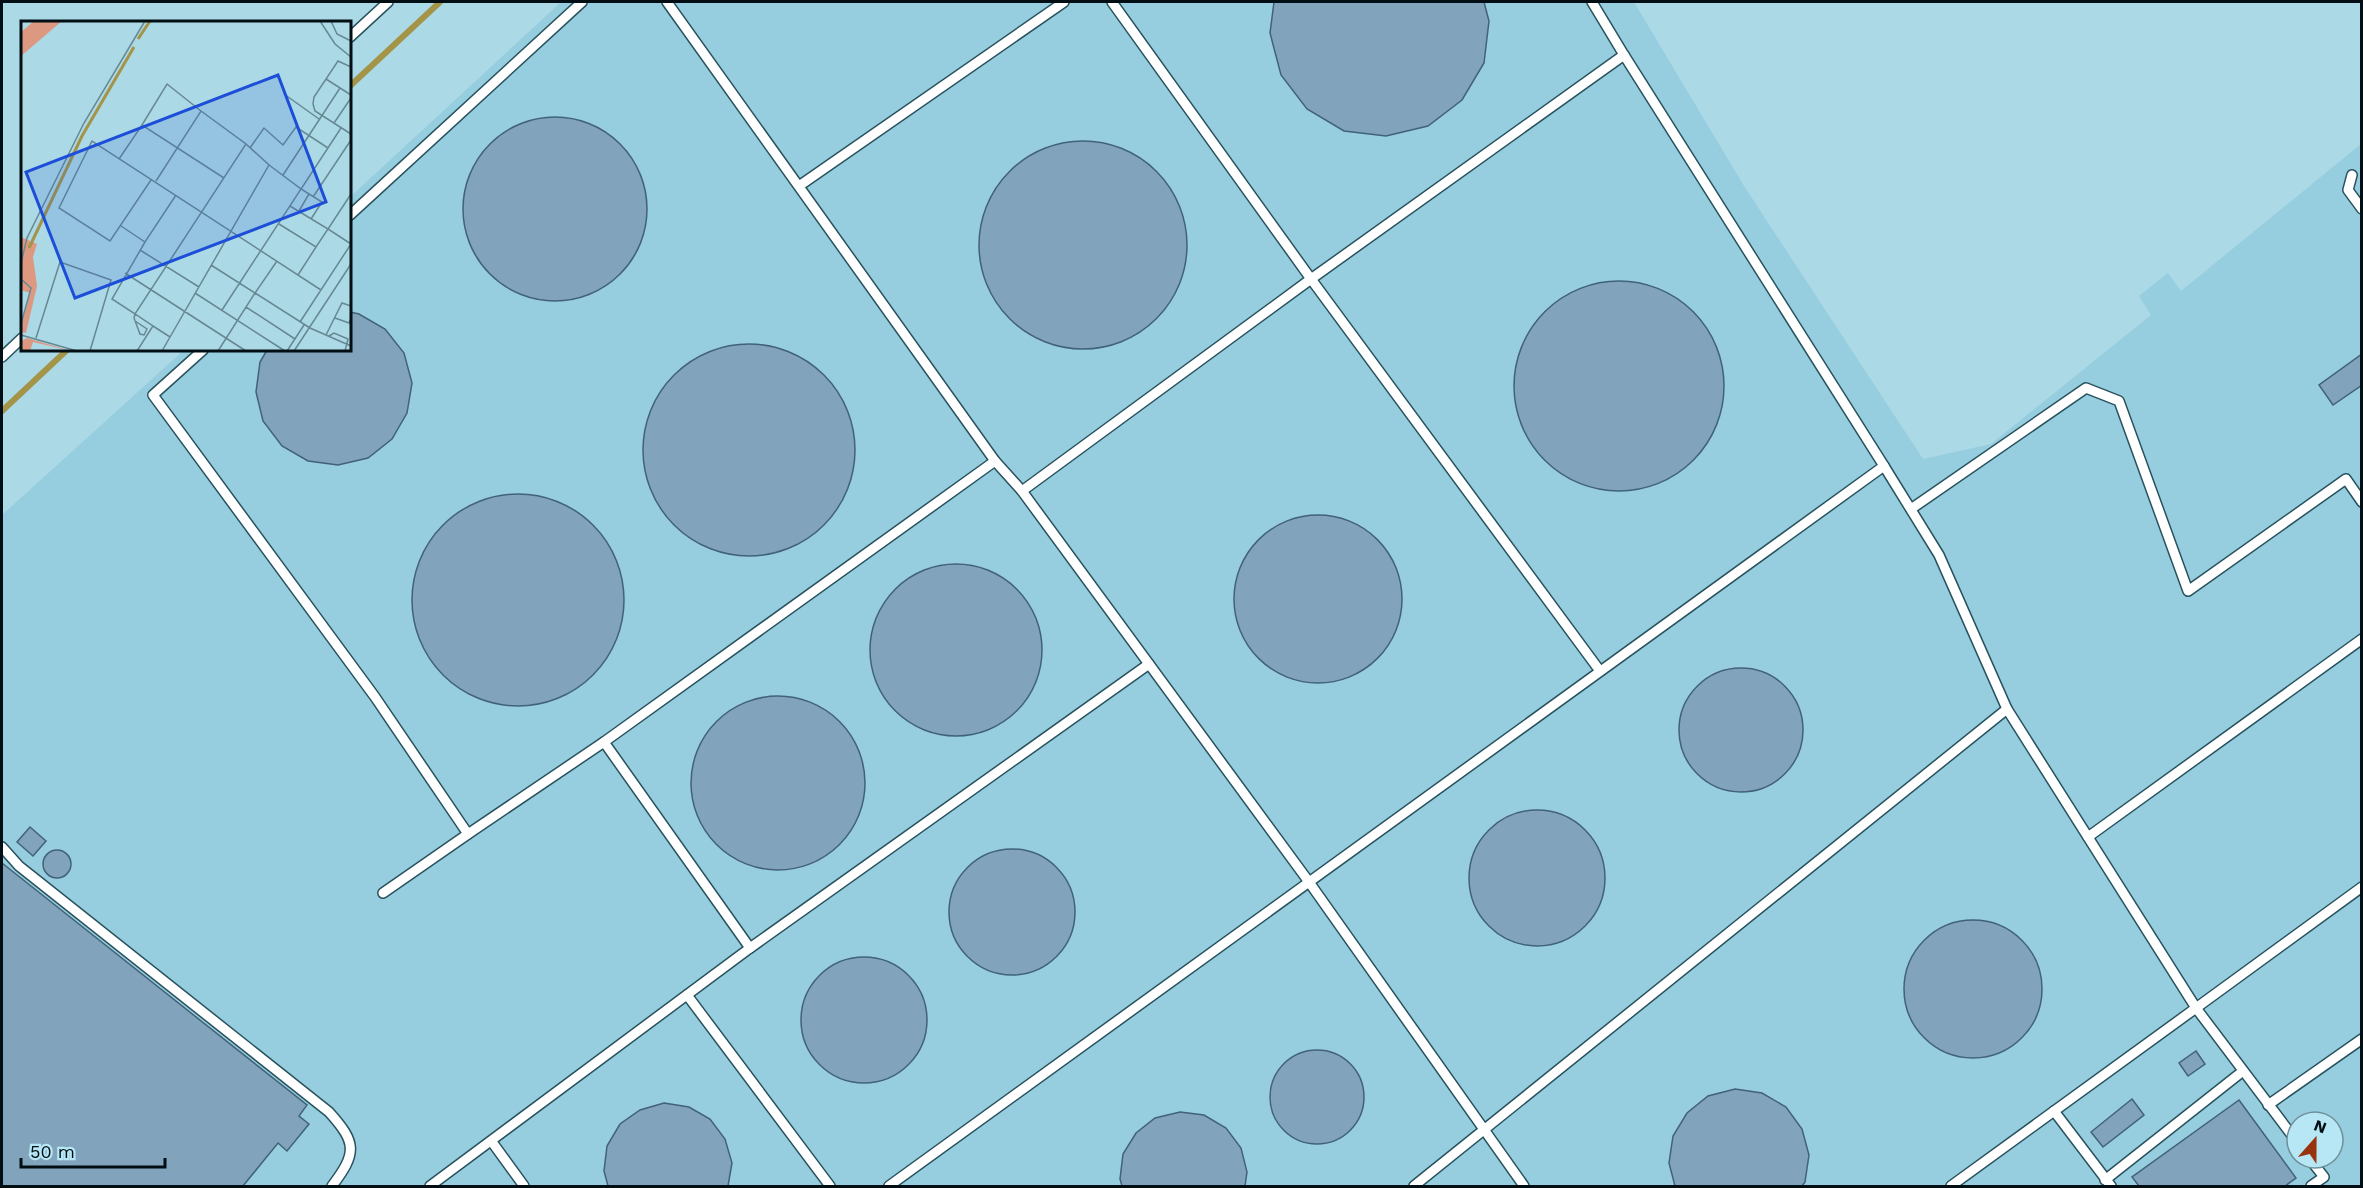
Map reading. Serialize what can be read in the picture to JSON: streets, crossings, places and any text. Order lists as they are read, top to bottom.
{
  "scale_bar": "50 m",
  "north": "top"
}
